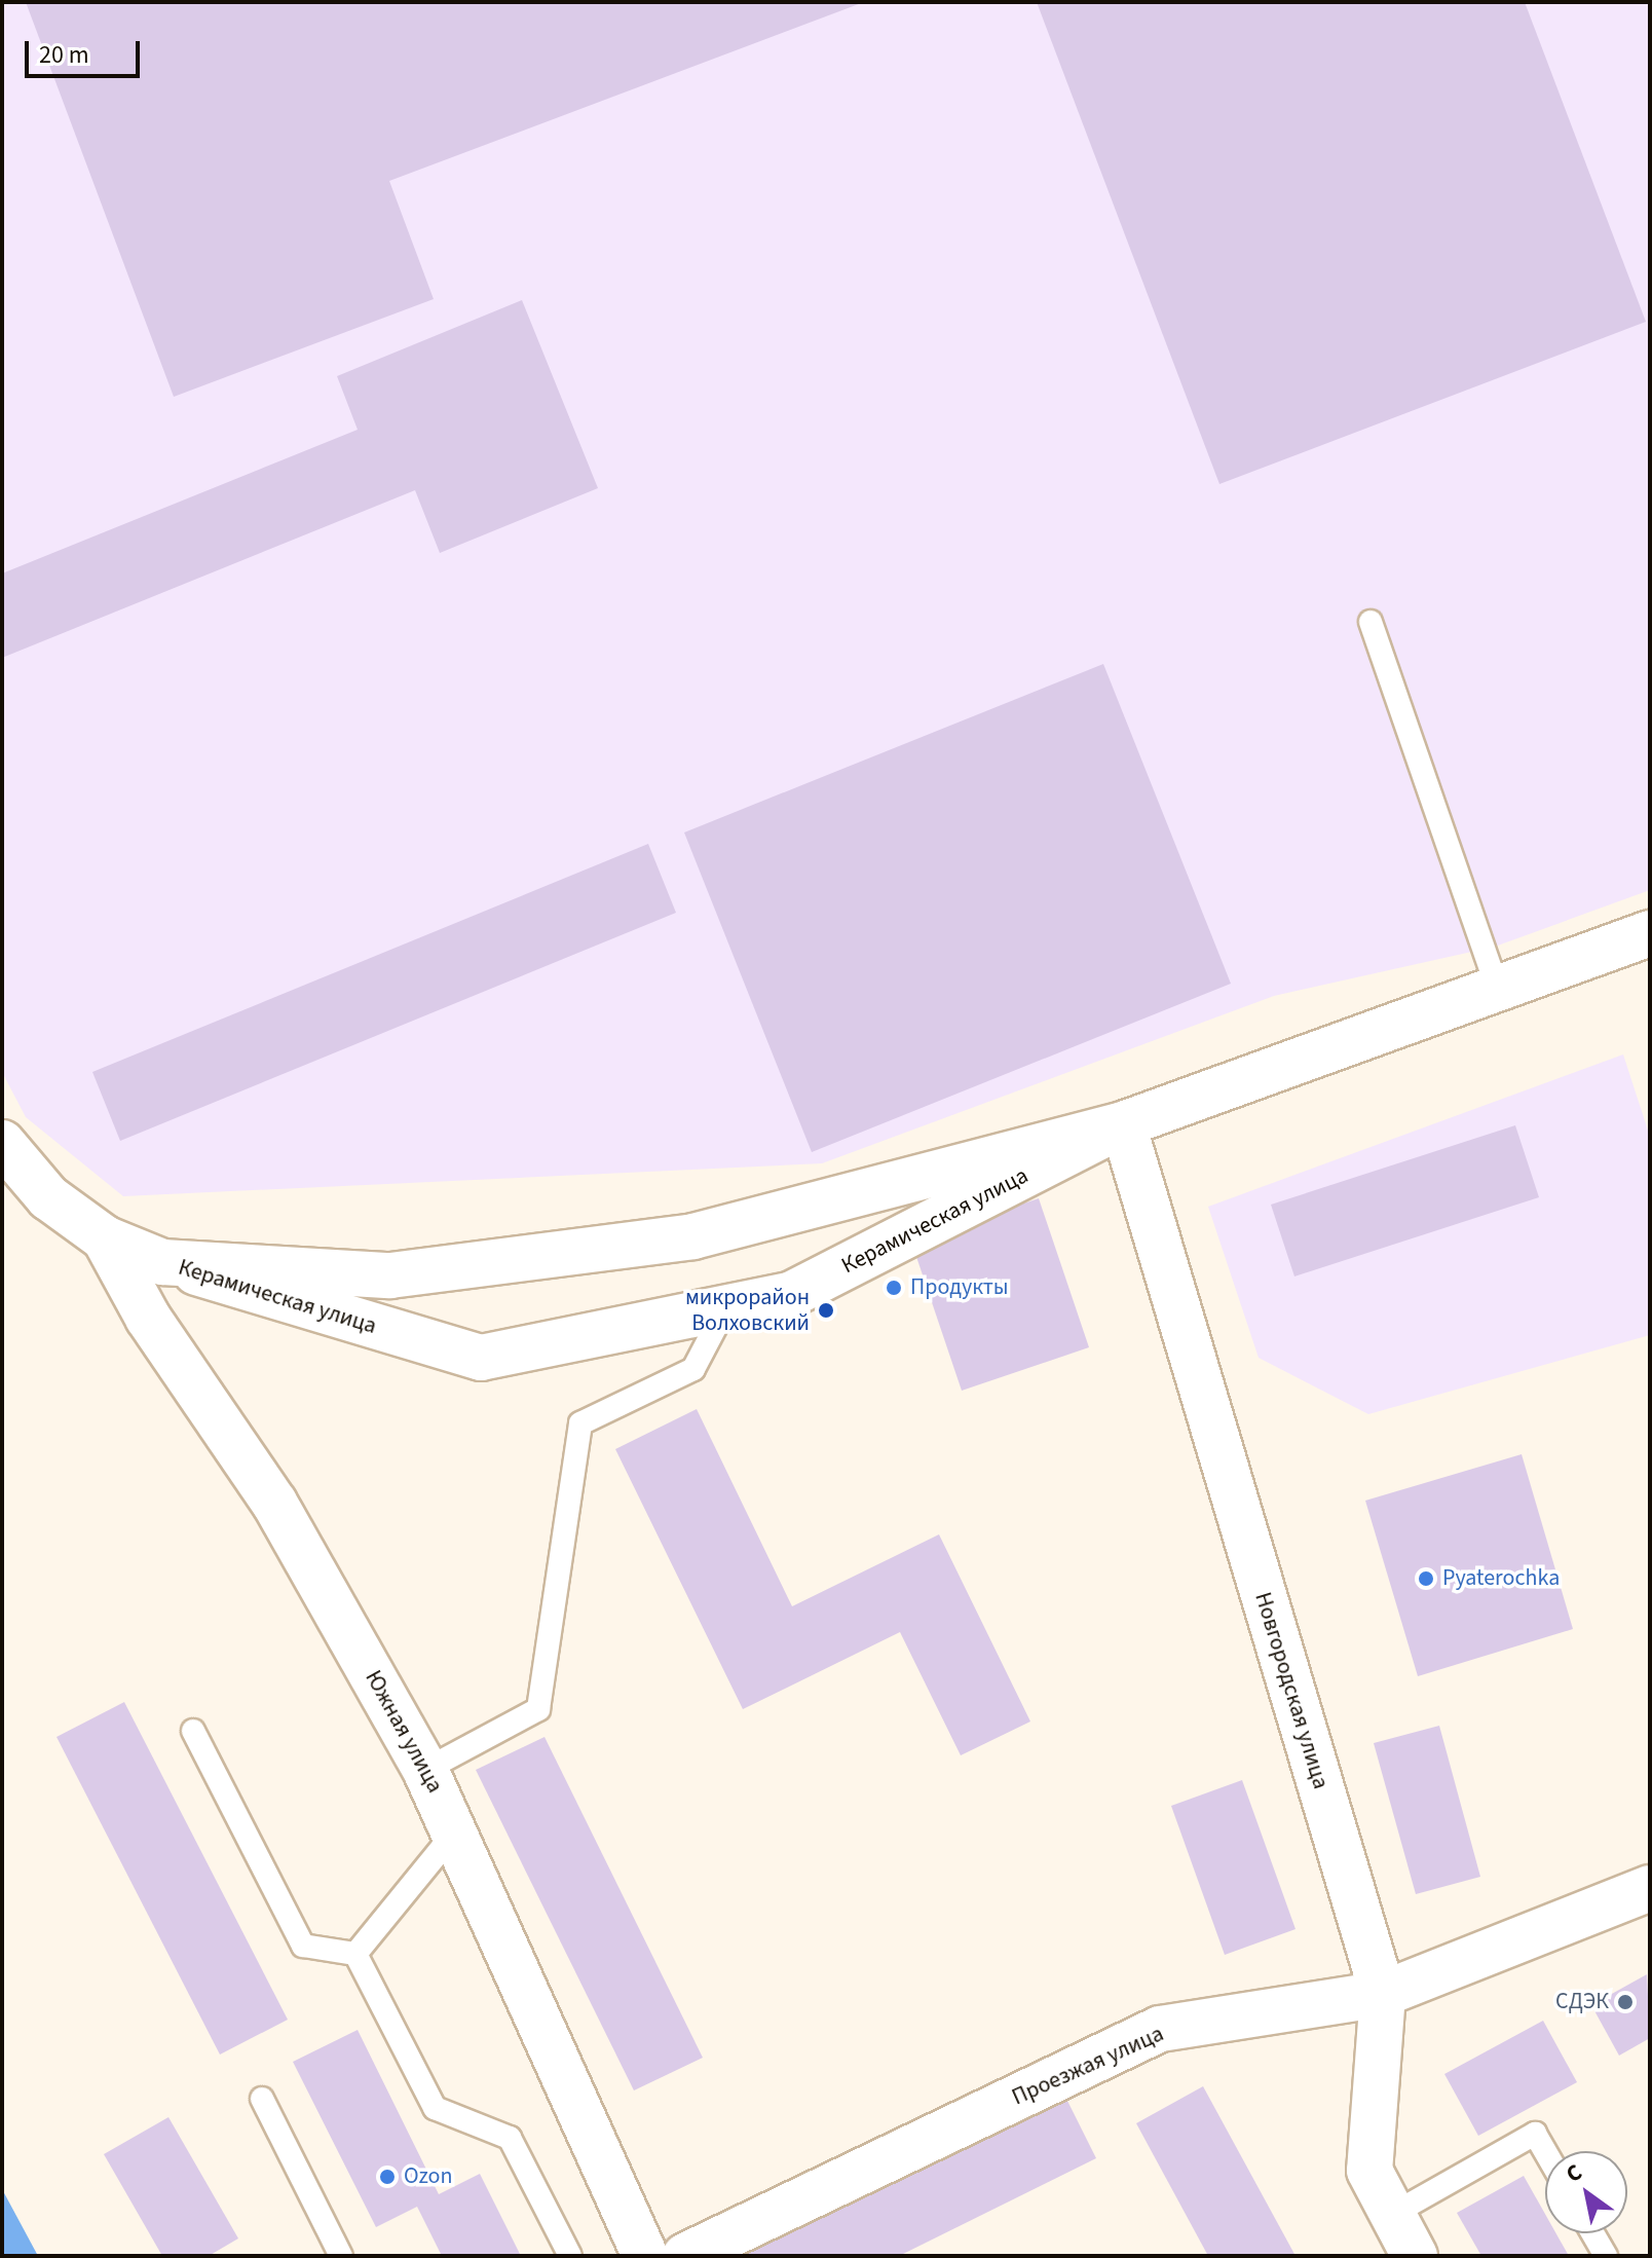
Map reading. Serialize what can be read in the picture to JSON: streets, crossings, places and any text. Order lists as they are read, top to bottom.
{
  "streets": {
    "street": [
      "Керамическая улица",
      "Новгородская улица",
      "Южная улица",
      "Проезжая улица"
    ]
  },
  "crossings": [
    ["Керамическая улица", "Новгородская улица"],
    ["Новгородская улица", "Проезжая улица"]
  ],
  "places": [
    "Продукты",
    "микрорайон Волховский",
    "Pyaterochka",
    "СДЭК",
    "Ozon"
  ],
  "scale_bar": "20 m",
  "north": "top left"
}
